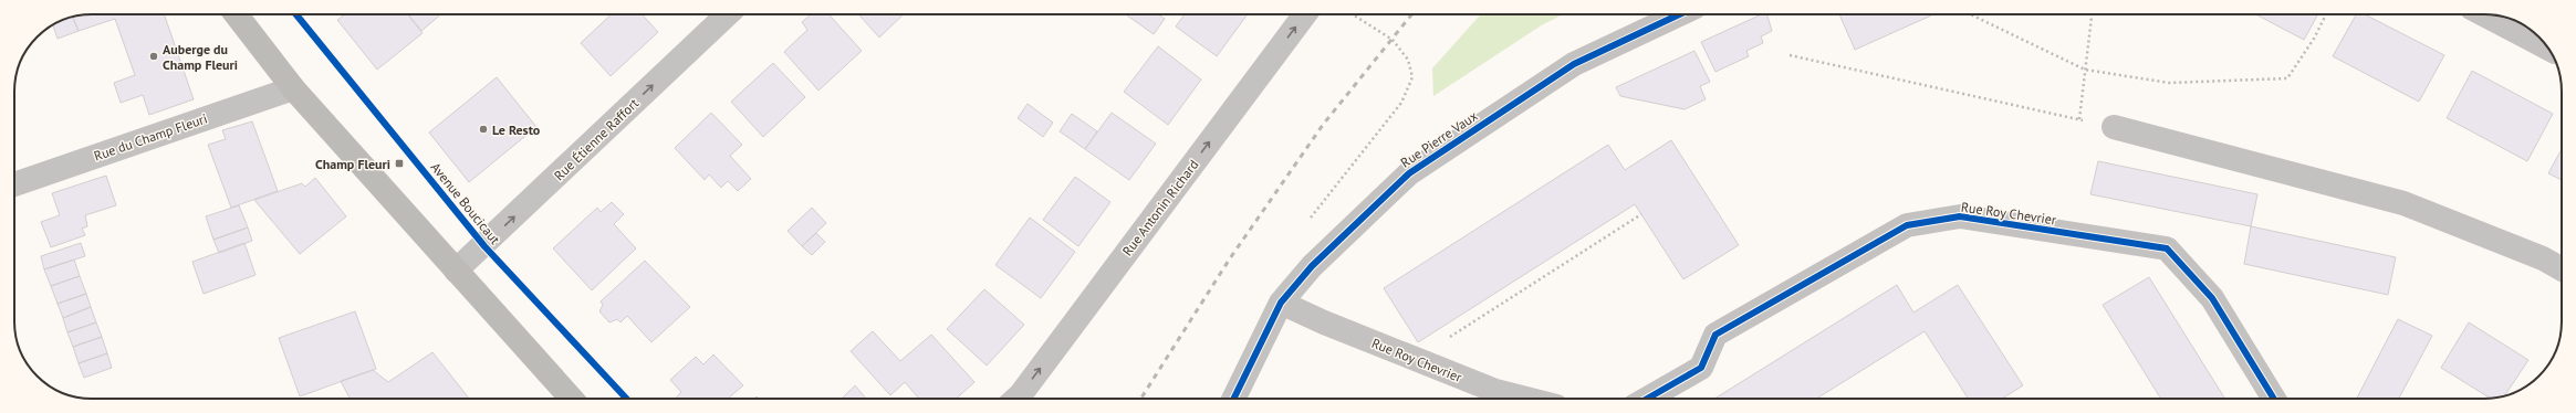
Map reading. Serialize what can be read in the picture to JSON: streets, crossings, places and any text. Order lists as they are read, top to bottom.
{
  "streets": {
    "street": [
      "Rue du Champ Fleuri",
      "Rue Étienne Raffort",
      "Rue Pierre Vaux",
      "Rue Antonin Richard",
      "Rue Roy Chevrier"
    ],
    "cycle path": ["Avenue Boucicaut"]
  },
  "crossings": [
    ["Rue Pierre Vaux", "Rue Roy Chevrier"]
  ],
  "one_way": ["Rue Étienne Raffort", "Rue Antonin Richard"],
  "places": {
    "other": ["Auberge du Champ Fleuri", "Le Resto"],
    "transit": ["Champ Fleuri"]
  }
}
